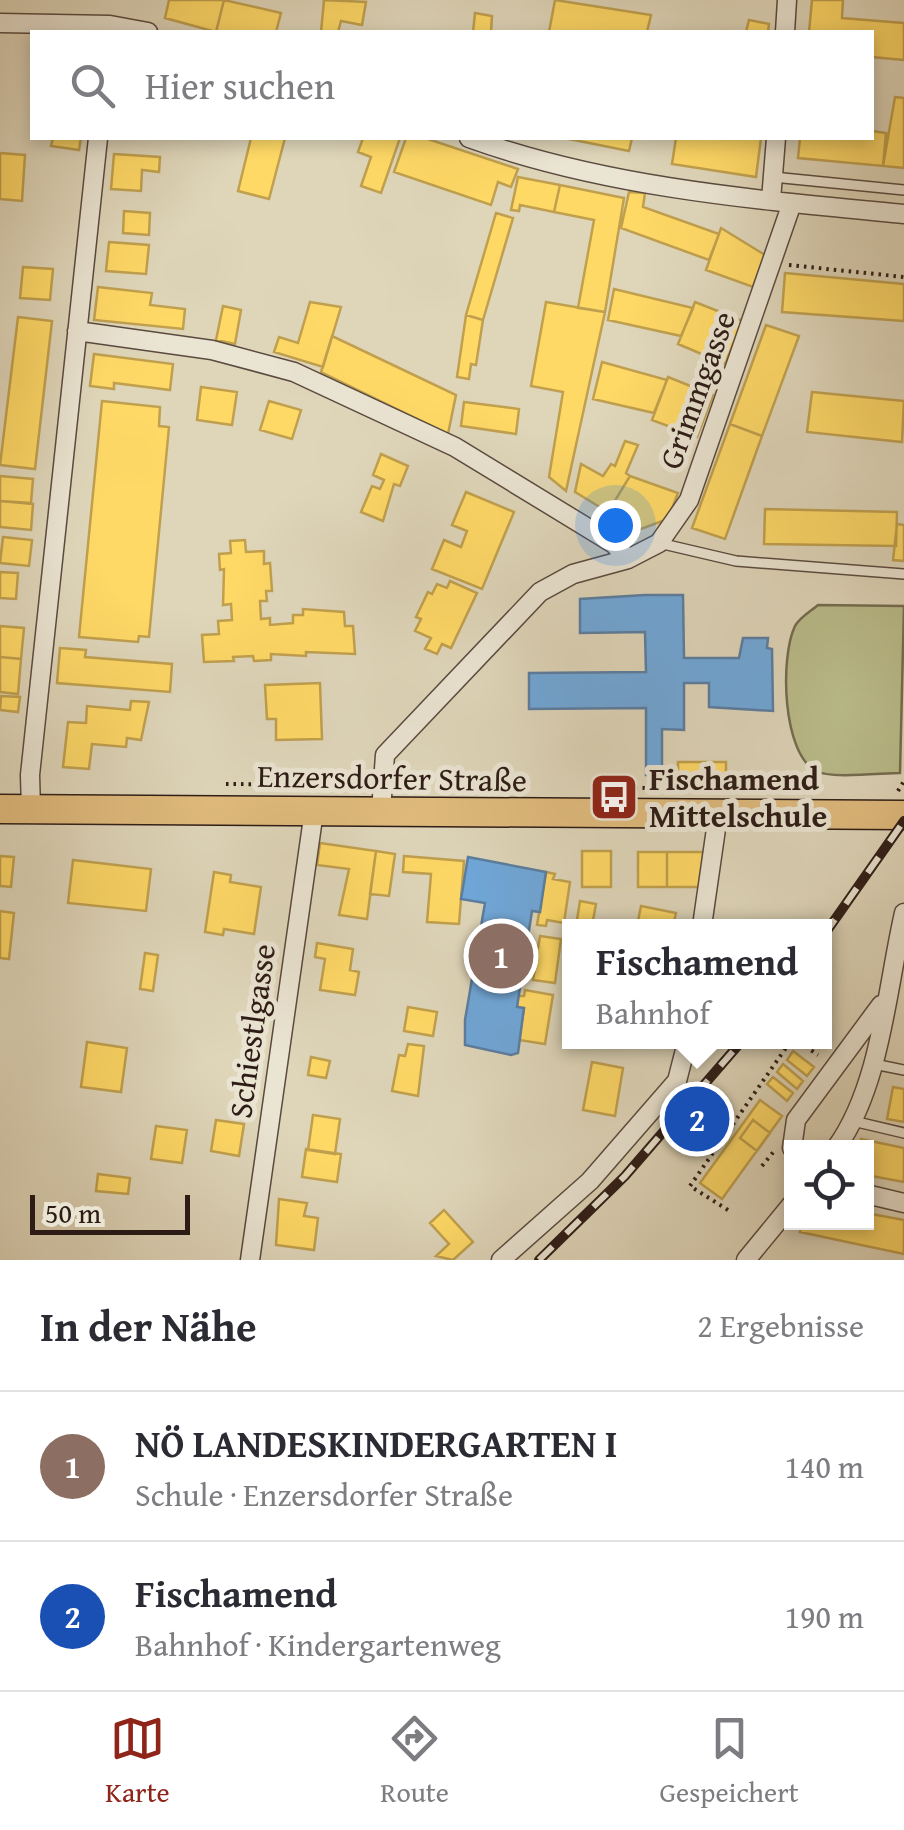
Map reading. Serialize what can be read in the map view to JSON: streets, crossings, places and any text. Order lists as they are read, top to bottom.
{
  "streets": {
    "main road": ["Enzersdorfer Straße"],
    "street": ["Grimmgasse", "Schiestlgasse"]
  },
  "crossings": [
    ["Grimmgasse", "Enzersdorfer Straße"],
    ["Enzersdorfer Straße", "Schiestlgasse"]
  ],
  "places": {
    "bus stop": ["Fischamend Mittelschule"]
  },
  "scale_bar": "50 m",
  "page": {
    "search": "Hier suchen",
    "pins": ["1", "2"],
    "popup": ["Fischamend", "Bahnhof"],
    "scale": "50 m",
    "heading": ["In der Nähe", "2 Ergebnisse"],
    "list": [
      {
        "mark": "1",
        "name": "NÖ LANDESKINDERGARTEN I",
        "note": "Schule · Enzersdorfer Straße",
        "value": "140 m"
      },
      {
        "mark": "2",
        "name": "Fischamend",
        "note": "Bahnhof · Kindergartenweg",
        "value": "190 m"
      }
    ],
    "nav": ["Karte", "Route", "Gespeichert"]
  }
}
